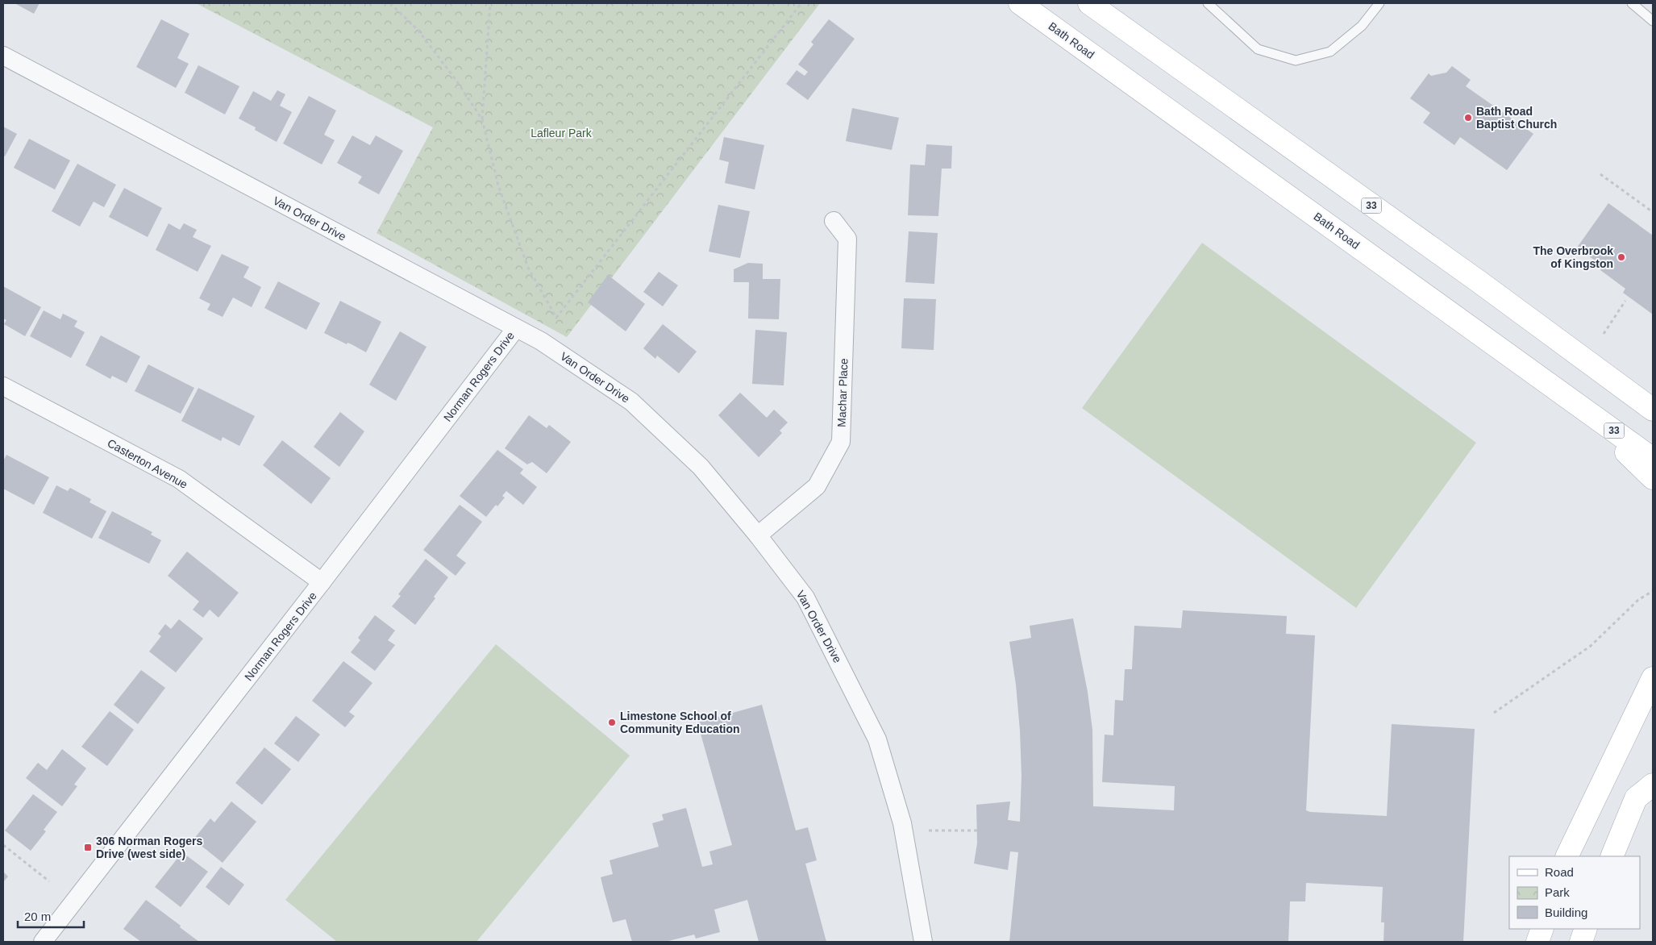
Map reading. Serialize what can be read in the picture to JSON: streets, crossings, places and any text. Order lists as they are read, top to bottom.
{
  "streets": {
    "main road": ["Bath Road", "33"],
    "street": [
      "Van Order Drive",
      "Norman Rogers Drive",
      "Machar Place",
      "Casterton Avenue"
    ]
  },
  "crossings": [
    ["Van Order Drive", "Norman Rogers Drive"],
    ["Van Order Drive", "Machar Place"],
    ["Norman Rogers Drive", "Casterton Avenue"]
  ],
  "parks": ["Lafleur Park"],
  "places": {
    "other": ["Bath Road Baptist Church", "The Overbrook of Kingston", "Limestone School of Community Education"],
    "transit": ["306 Norman Rogers Drive (west side)"]
  },
  "legend": ["Road", "Park", "Building"],
  "scale_bar": "20 m"
}
